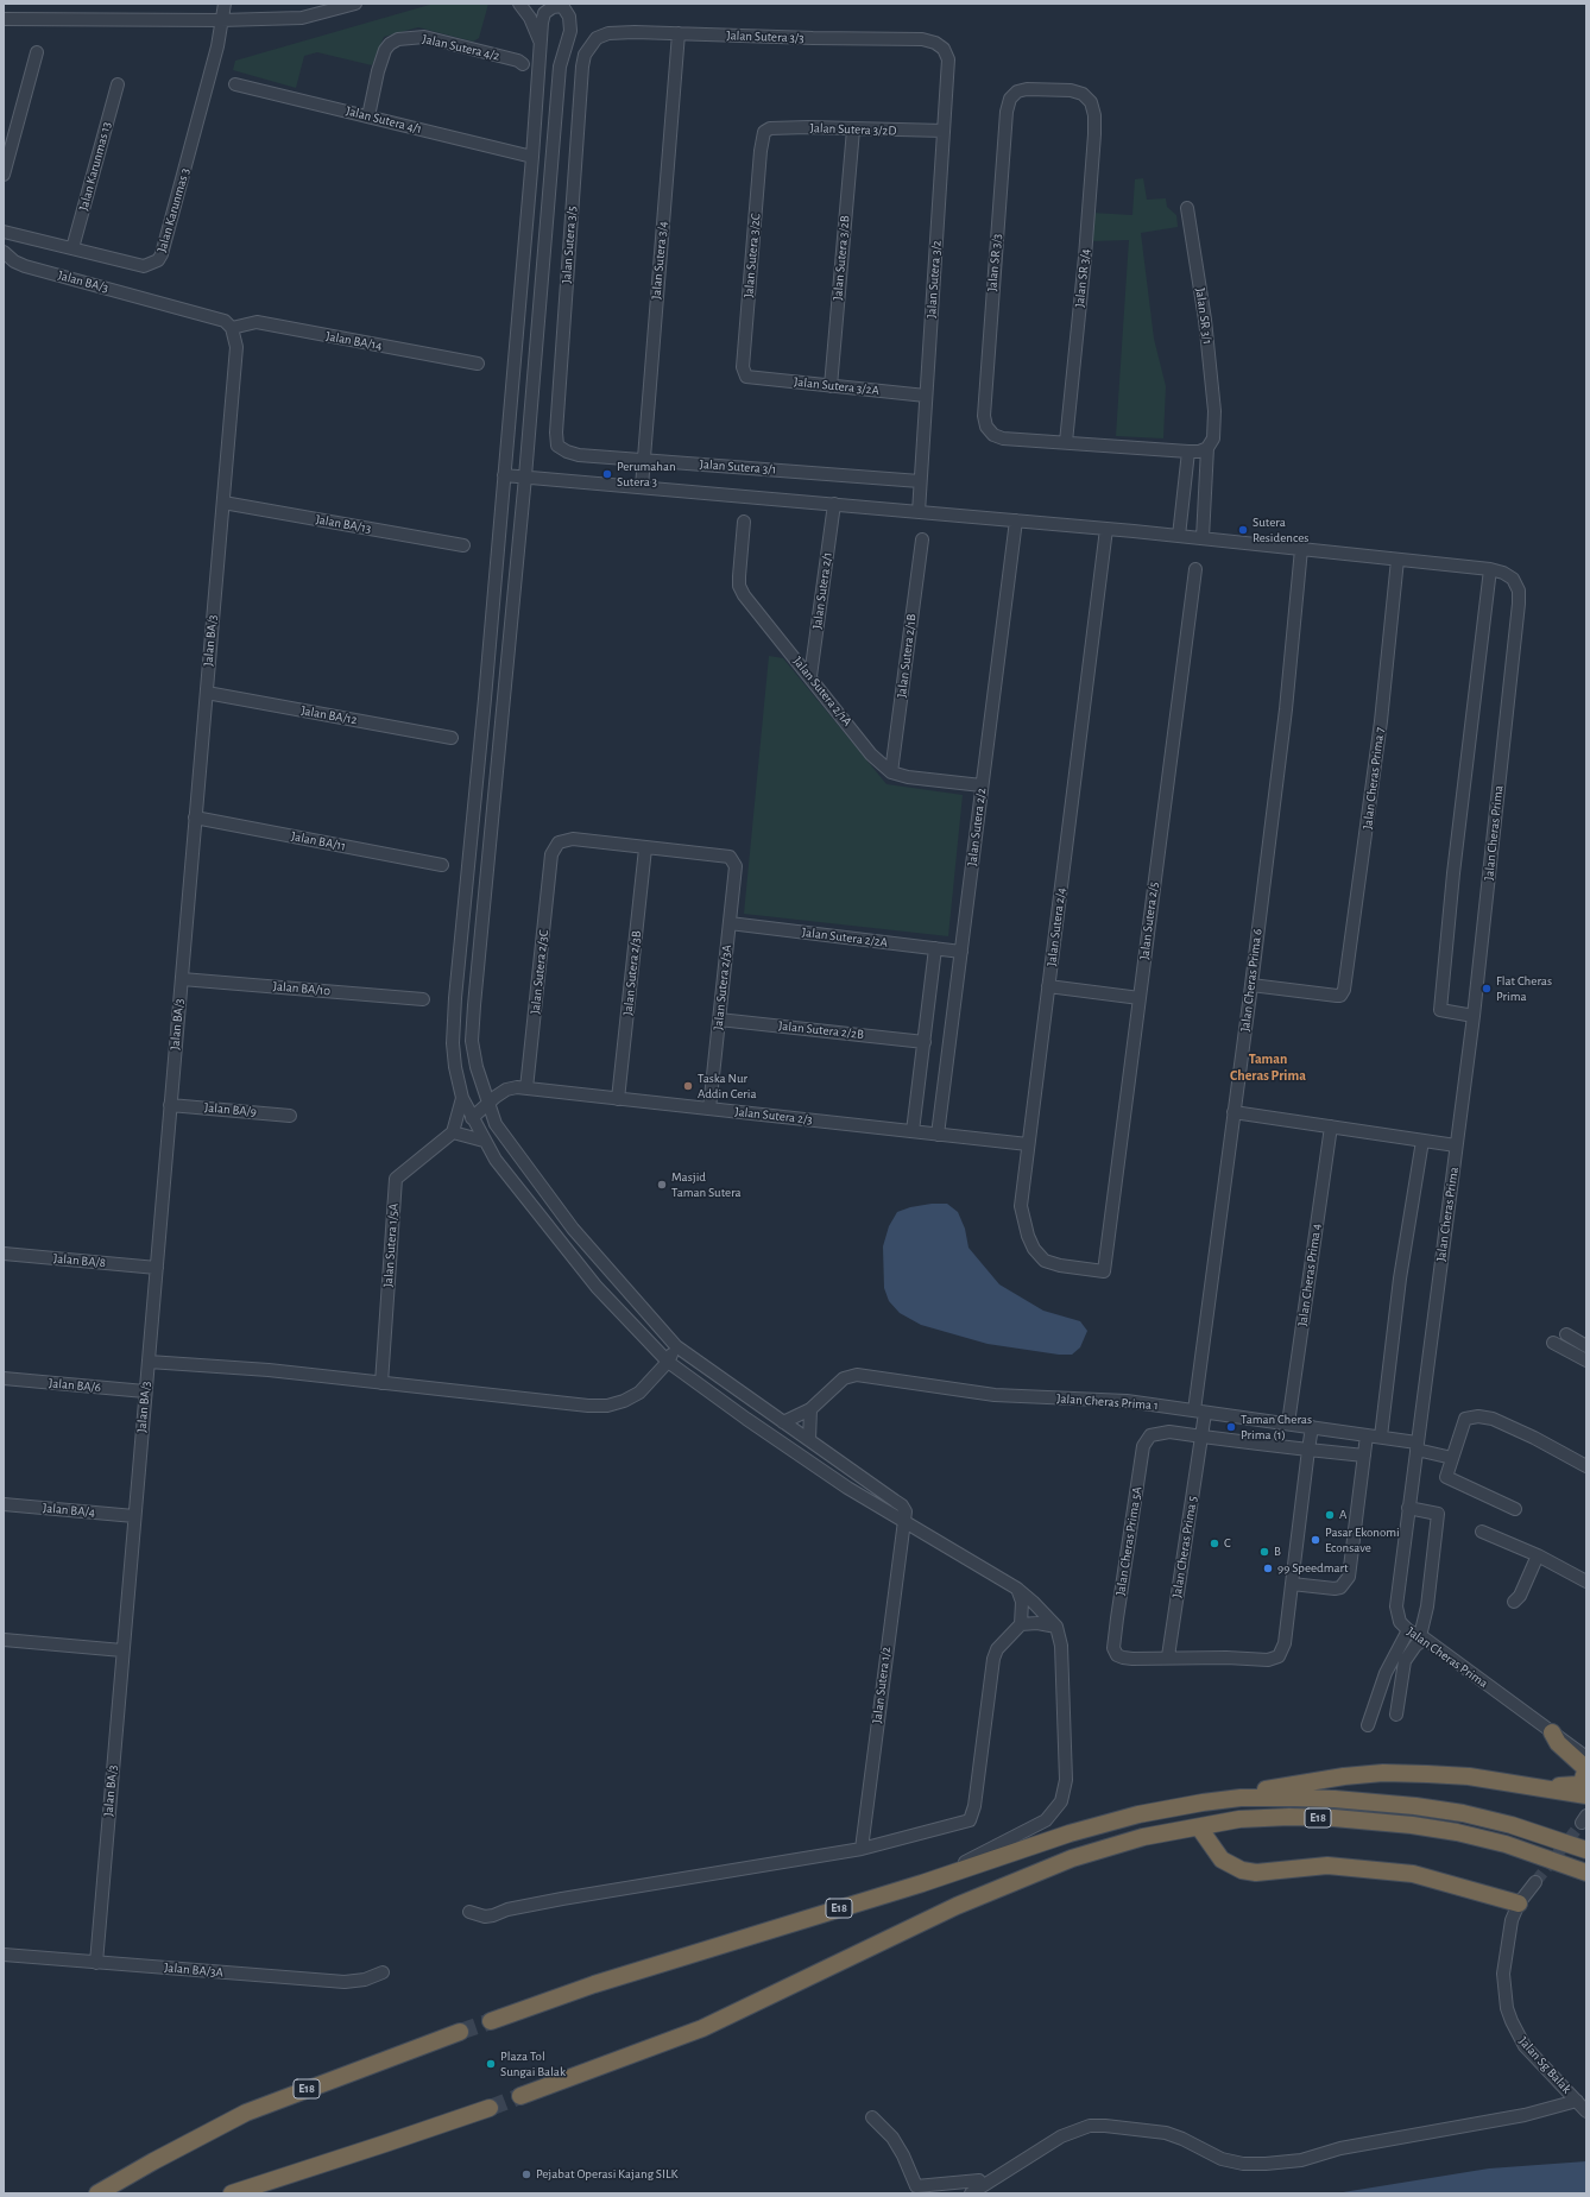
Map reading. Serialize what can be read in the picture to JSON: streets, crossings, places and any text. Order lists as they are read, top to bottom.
{
  "streets": {
    "highway": ["E18"],
    "street": [
      "Jalan Sutera 3/3",
      "Jalan Sutera 4/2",
      "Jalan Sutera 4/1",
      "Jalan Sutera 3/2D",
      "Jalan Karunmas 13",
      "Jalan Karunmas 3",
      "Jalan Sutera 3/5",
      "Jalan Sutera 3/2C",
      "Jalan Sutera 3/2B",
      "Jalan Sutera 3/4",
      "Jalan SR 3/3",
      "Jalan SR 3/4",
      "Jalan Sutera 3/2",
      "Jalan BA/3",
      "Jalan SR 3/1",
      "Jalan BA/14",
      "Jalan Sutera 3/2A",
      "Jalan Sutera 3/1",
      "Jalan BA/13",
      "Jalan Sutera 2/1",
      "Jalan Sutera 2/1B",
      "Jalan Sutera 2/1A",
      "Jalan BA/12",
      "Jalan Cheras Prima 7",
      "Jalan Sutera 2/2",
      "Jalan Cheras Prima",
      "Jalan BA/11",
      "Jalan Sutera 2/5",
      "Jalan Sutera 2/4",
      "Jalan Sutera 2/2A",
      "Jalan Sutera 2/3C",
      "Jalan Sutera 2/3B",
      "Jalan Cheras Prima 6",
      "Jalan Sutera 2/3A",
      "Jalan BA/10",
      "Jalan Sutera 2/2B",
      "Jalan BA/9",
      "Jalan Sutera 2/3",
      "Jalan Sutera 1/5A",
      "Jalan BA/8",
      "Jalan Cheras Prima 4",
      "Jalan BA/6",
      "Jalan Cheras Prima 1",
      "Jalan BA/4",
      "Jalan Cheras Prima 5A",
      "Jalan Cheras Prima 5",
      "Jalan Sutera 1/2",
      "Jalan BA/3A",
      "Jalan Sg Balak"
    ]
  },
  "crossings": [
    ["Jalan Sutera 3/3", "Jalan Sutera 3/5"],
    ["Jalan Sutera 3/3", "Jalan Sutera 3/4"],
    ["Jalan Sutera 3/3", "Jalan Sutera 3/2"],
    ["Jalan Sutera 4/2", "Jalan Sutera 4/1"],
    ["Jalan Sutera 3/2D", "Jalan Sutera 3/2C"],
    ["Jalan Sutera 3/2D", "Jalan Sutera 3/2B"],
    ["Jalan Sutera 3/2D", "Jalan Sutera 3/2"],
    ["Jalan Karunmas 13", "Jalan Karunmas 3"],
    ["Jalan Sutera 3/5", "Jalan Sutera 3/1"],
    ["Jalan Sutera 3/2C", "Jalan Sutera 3/2A"],
    ["Jalan Sutera 3/2B", "Jalan Sutera 3/2A"],
    ["Jalan Sutera 3/4", "Jalan Sutera 3/1"],
    ["Jalan SR 3/3", "Jalan SR 3/4"],
    ["Jalan Sutera 3/2", "Jalan Sutera 3/2A"],
    ["Jalan Sutera 3/2", "Jalan Sutera 3/1"],
    ["Jalan BA/3", "Jalan BA/14"],
    ["Jalan BA/3", "Jalan BA/13"],
    ["Jalan BA/3", "Jalan BA/12"],
    ["Jalan BA/3", "Jalan BA/11"],
    ["Jalan BA/3", "Jalan BA/10"],
    ["Jalan BA/3", "Jalan BA/9"],
    ["Jalan BA/3", "Jalan BA/8"],
    ["Jalan BA/3", "Jalan BA/6"],
    ["Jalan BA/3", "Jalan BA/4"],
    ["Jalan BA/3", "Jalan BA/3A"],
    ["Jalan Sutera 2/1", "Jalan Sutera 2/1A"],
    ["Jalan Sutera 2/1B", "Jalan Sutera 2/1A"],
    ["Jalan Sutera 2/1A", "Jalan Sutera 2/2"],
    ["Jalan Cheras Prima 7", "Jalan Cheras Prima 6"],
    ["Jalan Sutera 2/2", "Jalan Sutera 2/2A"],
    ["Jalan Sutera 2/2", "Jalan Sutera 2/3"],
    ["Jalan Cheras Prima", "Jalan Cheras Prima 1"],
    ["Jalan Sutera 2/5", "Jalan Sutera 2/4"],
    ["Jalan Sutera 2/4", "Jalan Sutera 2/3"],
    ["Jalan Sutera 2/2A", "Jalan Sutera 2/3A"],
    ["Jalan Sutera 2/3C", "Jalan Sutera 2/3B"],
    ["Jalan Sutera 2/3C", "Jalan Sutera 2/3A"],
    ["Jalan Sutera 2/3C", "Jalan Sutera 2/3"],
    ["Jalan Sutera 2/3B", "Jalan Sutera 2/3A"],
    ["Jalan Sutera 2/3B", "Jalan Sutera 2/3"],
    ["Jalan Cheras Prima 6", "Jalan Cheras Prima 1"],
    ["Jalan Cheras Prima 6", "Jalan Cheras Prima 5"],
    ["Jalan Sutera 2/3A", "Jalan Sutera 2/2B"],
    ["Jalan Sutera 2/3A", "Jalan Sutera 2/3"],
    ["Jalan Cheras Prima 4", "Jalan Cheras Prima 1"],
    ["Jalan Cheras Prima 1", "Jalan Cheras Prima 5"],
    ["Jalan Cheras Prima 5A", "Jalan Cheras Prima 5"]
  ],
  "districts": ["Taman Cheras Prima"],
  "places": [
    "Perumahan Sutera 3",
    "Sutera Residences",
    "Flat Cheras Prima",
    "Taska Nur Addin Ceria",
    "Masjid Taman Sutera",
    "Taman Cheras Prima (1)",
    "A",
    "Pasar Ekonomi Econsave",
    "C",
    "B",
    "99 Speedmart",
    "Plaza Tol Sungai Balak",
    "Pejabat Operasi Kajang SILK"
  ]
}
